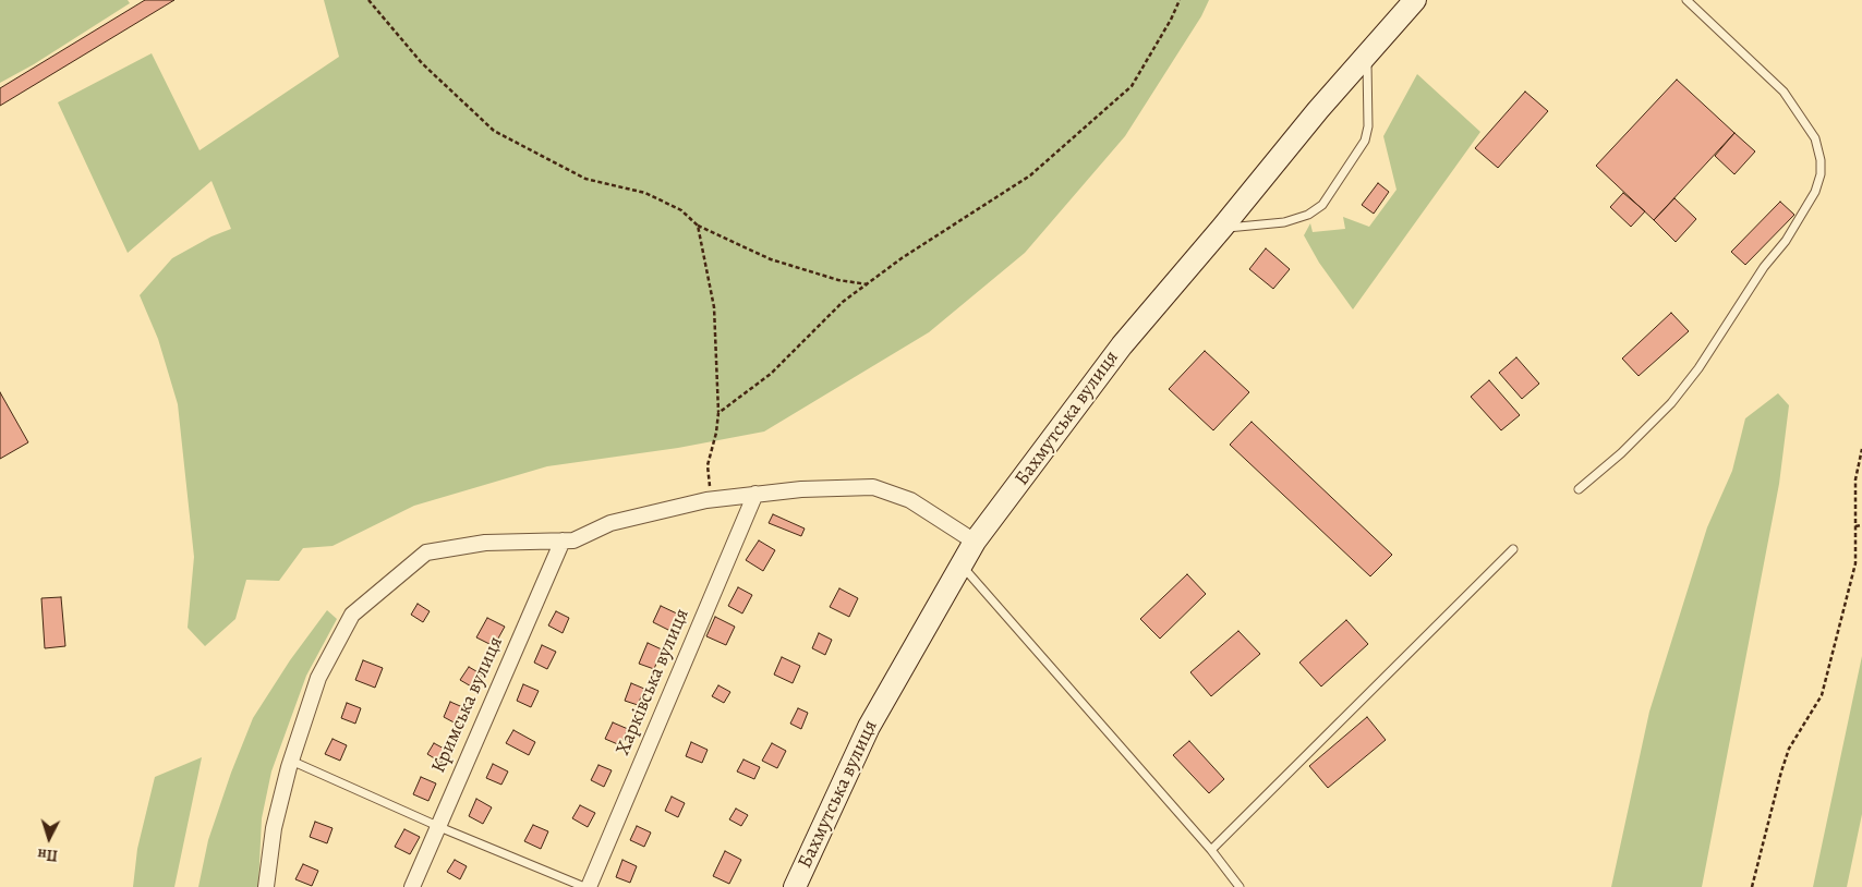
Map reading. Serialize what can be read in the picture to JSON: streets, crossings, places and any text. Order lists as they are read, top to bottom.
{
  "streets": {
    "main road": ["Бахмутська вулиця"],
    "street": ["Харківська вулиця", "Кримська вулиця"]
  },
  "north": "bottom"
}
